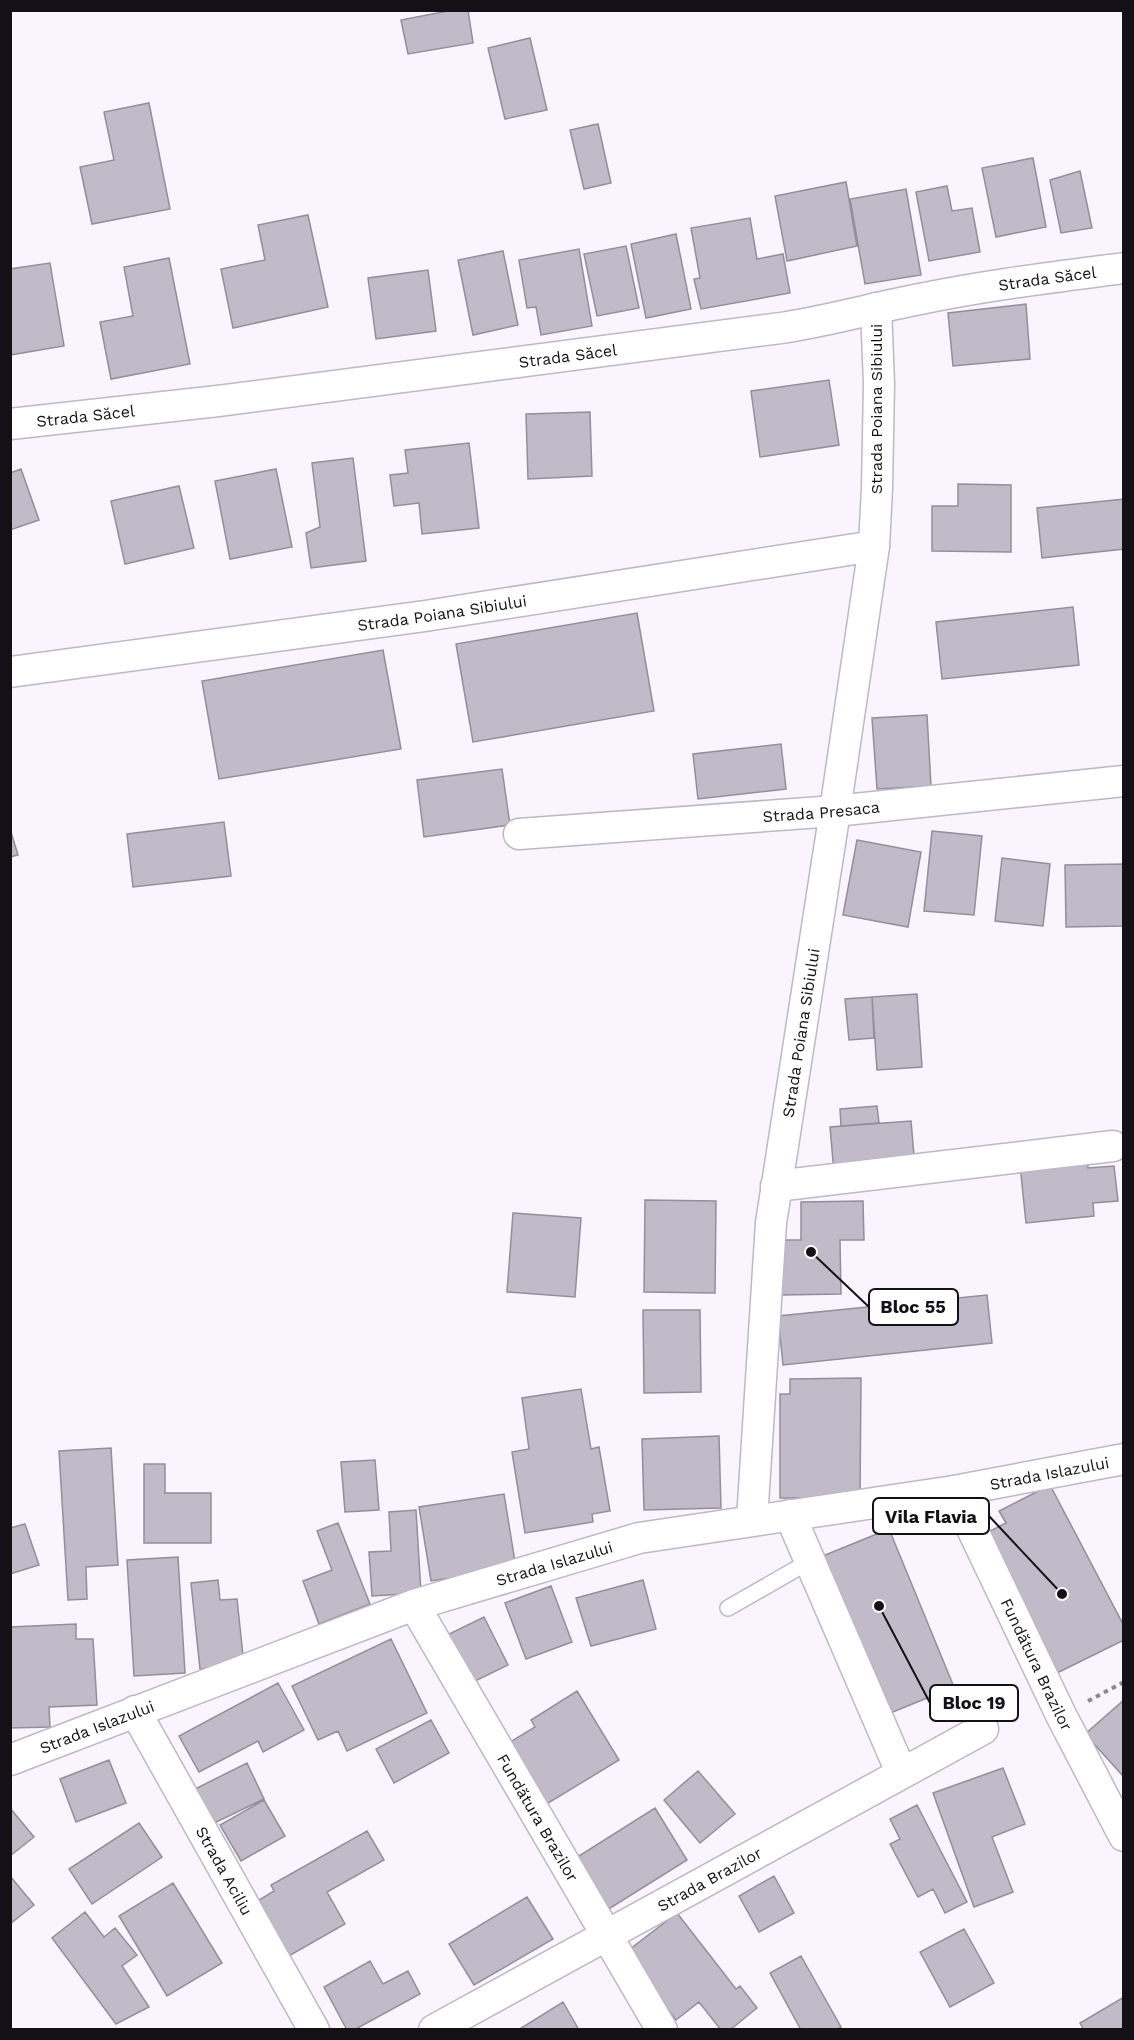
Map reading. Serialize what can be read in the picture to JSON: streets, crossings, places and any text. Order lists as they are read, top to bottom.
{
  "streets": {
    "street": [
      "Strada Săcel",
      "Strada Poiana Sibiului",
      "Strada Presaca",
      "Strada Islazului",
      "Fundătura Brazilor",
      "Strada Aciliu",
      "Strada Brazilor"
    ]
  },
  "crossings": [
    ["Strada Săcel", "Strada Poiana Sibiului"],
    ["Strada Poiana Sibiului", "Strada Presaca"],
    ["Strada Poiana Sibiului", "Strada Islazului"],
    ["Strada Islazului", "Fundătura Brazilor"],
    ["Strada Islazului", "Strada Aciliu"],
    ["Fundătura Brazilor", "Strada Brazilor"]
  ],
  "places": ["Bloc 55", "Vila Flavia", "Bloc 19"]
}
